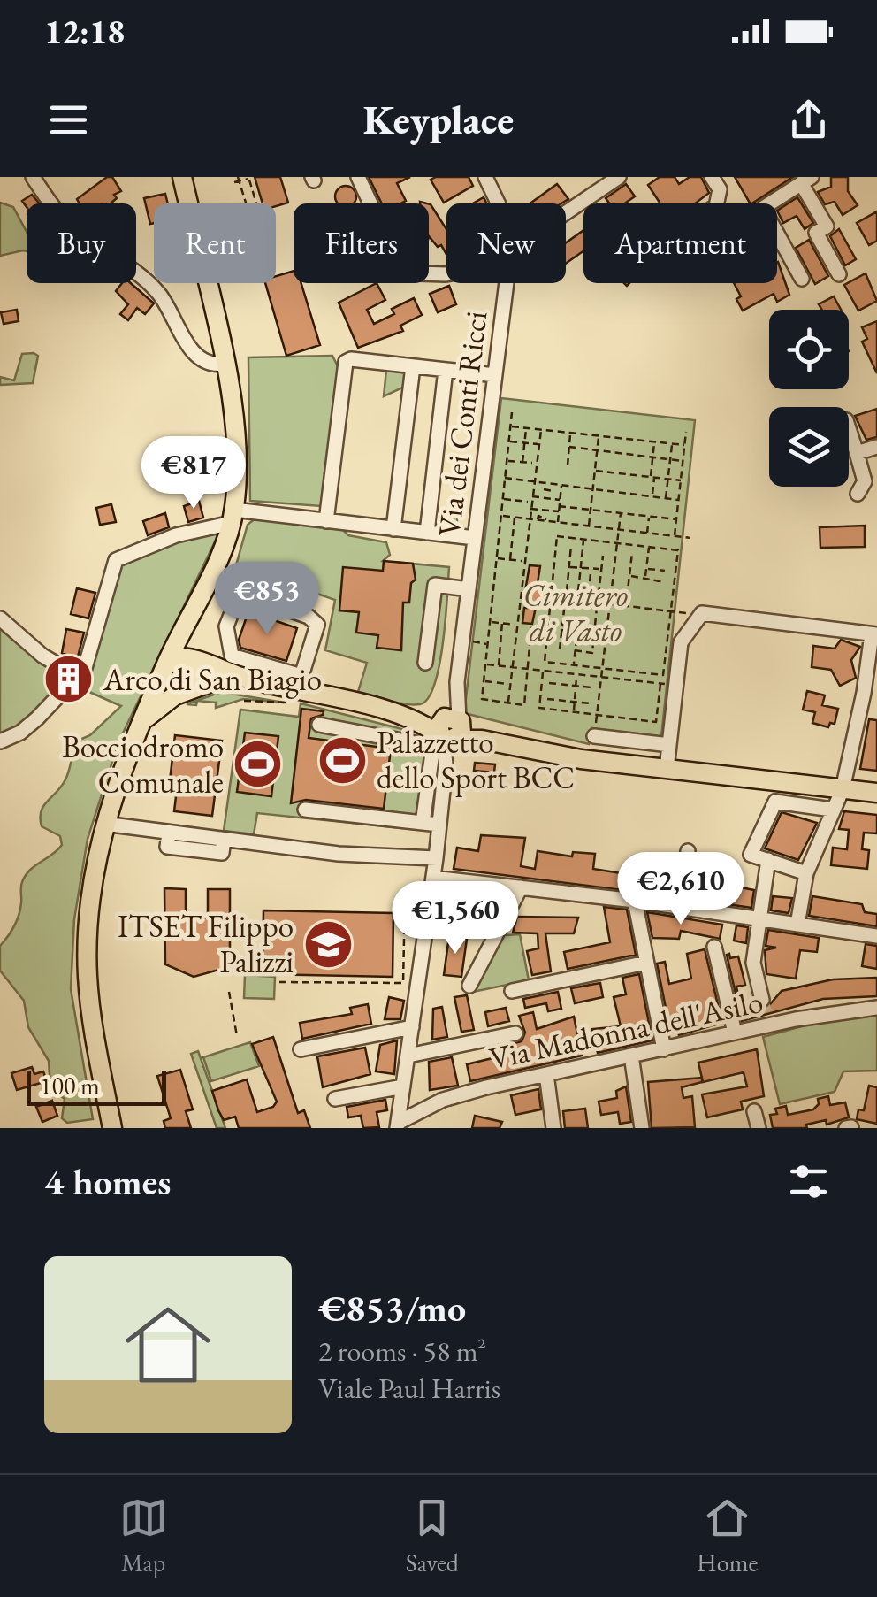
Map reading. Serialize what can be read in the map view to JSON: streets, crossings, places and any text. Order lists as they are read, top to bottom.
{
  "streets": {
    "street": ["Via dei Conti Ricci", "Via Madonna dell'Asilo"]
  },
  "crossings": [
    ["Via dei Conti Ricci", "Via Madonna dell'Asilo"]
  ],
  "parks": ["Cimitero di Vasto"],
  "places": {
    "building": ["Arco di San Biagio"],
    "sports": ["Palazzetto dello Sport BCC", "Bocciodromo Comunale"],
    "school or university": ["ITSET Filippo Palizzi"]
  },
  "scale_bar": "100 m",
  "page": {
    "status": "12:18",
    "header": "Keyplace",
    "chip": [
      "Buy",
      "Rent",
      "Filters",
      "New",
      "Apartment"
    ],
    "price": [
      "€817",
      "€853",
      "€2,610",
      "€1,560"
    ],
    "scale": "100 m",
    "heading": "4 homes",
    "list": [
      {
        "name": "€853/mo",
        "note": "2 rooms · 58 m² · Viale Paul Harris"
      }
    ],
    "tabs": ["Map", "Saved", "Home"]
  }
}
